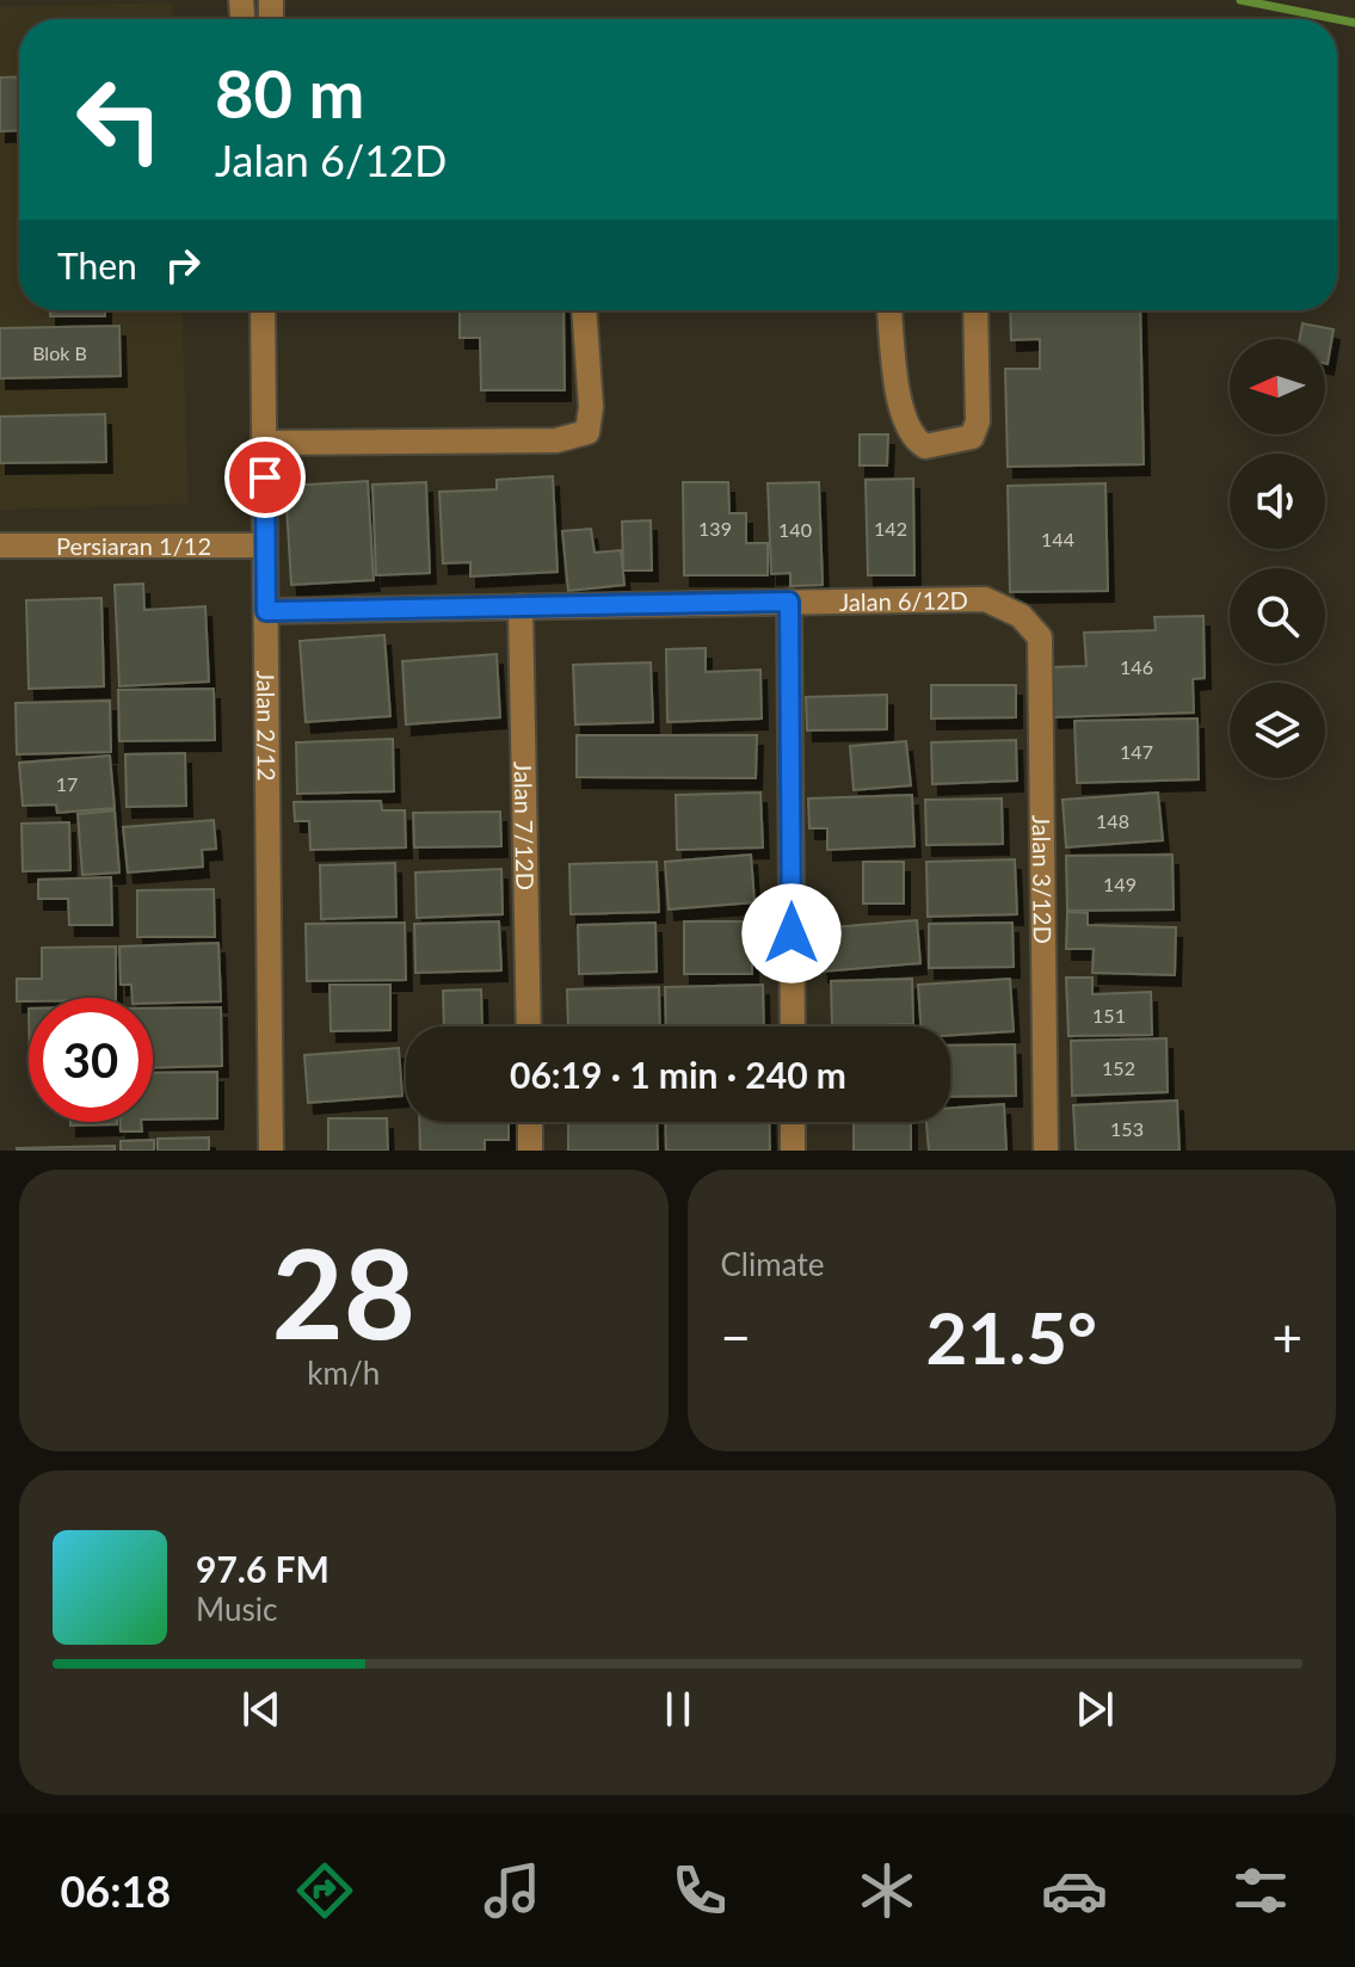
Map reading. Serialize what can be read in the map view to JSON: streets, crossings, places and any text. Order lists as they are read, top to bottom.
{
  "streets": {
    "street": [
      "Persiaran 1/12",
      "Jalan 6/12D",
      "Jalan 2/12",
      "Jalan 7/12D",
      "Jalan 3/12D"
    ]
  },
  "crossings": [
    ["Persiaran 1/12", "Jalan 2/12"],
    ["Jalan 6/12D", "Jalan 2/12"],
    ["Jalan 6/12D", "Jalan 7/12D"],
    ["Jalan 6/12D", "Jalan 3/12D"]
  ],
  "house_numbers": [
    "Blok B",
    "139",
    "142",
    "140",
    "144",
    "146",
    "147",
    "17",
    "148",
    "149",
    "151",
    "152",
    "153"
  ],
  "north": "left",
  "page": {
    "turn": ["80 m", "Jalan 6/12D"],
    "then": "Then",
    "limit": "30",
    "trip": "06:19 · 1 min · 240 m",
    "tile": [
      ["28", "km/h"],
      "Climate"
    ],
    "heat": ["−", "21.5°", "+"],
    "song": ["97.6 FM", "Music"],
    "tabs": "06:18"
  }
}
